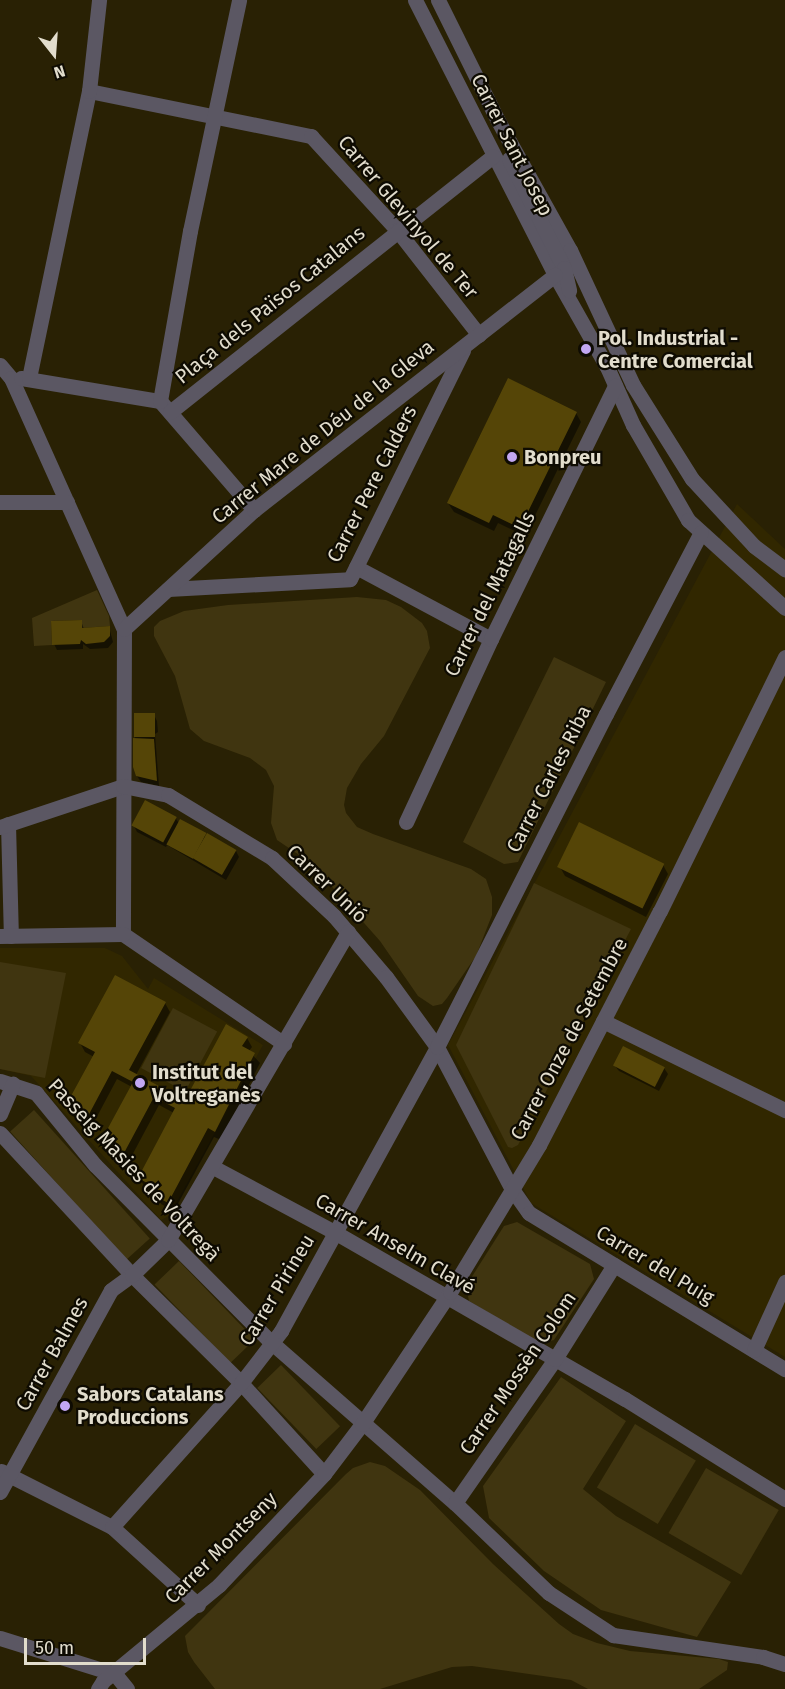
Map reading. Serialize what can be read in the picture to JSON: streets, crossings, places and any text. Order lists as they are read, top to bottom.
{
  "streets": {
    "street": [
      "Carrer Sant Josep",
      "Carrer Glevinyol de Ter",
      "Plaça dels Països Catalans",
      "Carrer Mare de Déu de la Gleva",
      "Carrer Pere Calders",
      "Carrer del Matagalls",
      "Carrer Carles Riba",
      "Carrer Unió",
      "Carrer Onze de Setembre",
      "Passeig Masies de Voltregà",
      "Carrer Anselm Clavé",
      "Carrer del Puig",
      "Carrer Pirineu",
      "Carrer Balmes",
      "Carrer Mossèn Colom",
      "Carrer Montseny"
    ]
  },
  "crossings": [
    ["Carrer Sant Josep", "Plaça dels Països Catalans"],
    ["Carrer Sant Josep", "Carrer Mare de Déu de la Gleva"],
    ["Carrer Sant Josep", "Carrer del Matagalls"],
    ["Carrer Sant Josep", "Carrer Carles Riba"],
    ["Carrer Glevinyol de Ter", "Plaça dels Països Catalans"],
    ["Carrer Glevinyol de Ter", "Carrer Mare de Déu de la Gleva"],
    ["Carrer Mare de Déu de la Gleva", "Carrer Pere Calders"],
    ["Carrer Carles Riba", "Carrer Unió"],
    ["Carrer Carles Riba", "Carrer Pirineu"],
    ["Carrer Unió", "Carrer Onze de Setembre"],
    ["Carrer Unió", "Carrer del Puig"],
    ["Carrer Unió", "Carrer Pirineu"],
    ["Carrer Onze de Setembre", "Passeig Masies de Voltregà"],
    ["Carrer Onze de Setembre", "Carrer Anselm Clavé"],
    ["Carrer Onze de Setembre", "Carrer del Puig"],
    ["Carrer Onze de Setembre", "Carrer Montseny"],
    ["Passeig Masies de Voltregà", "Carrer Pirineu"],
    ["Passeig Masies de Voltregà", "Carrer Mossèn Colom"],
    ["Passeig Masies de Voltregà", "Carrer Montseny"],
    ["Carrer Anselm Clavé", "Carrer Pirineu"],
    ["Carrer Anselm Clavé", "Carrer Mossèn Colom"],
    ["Carrer del Puig", "Carrer Mossèn Colom"]
  ],
  "places": [
    "Pol. Industrial - Centre Comercial",
    "Bonpreu",
    "Institut del Voltreganès",
    "Sabors Catalans Produccions"
  ],
  "scale_bar": "50 m",
  "north": "bottom"
}
